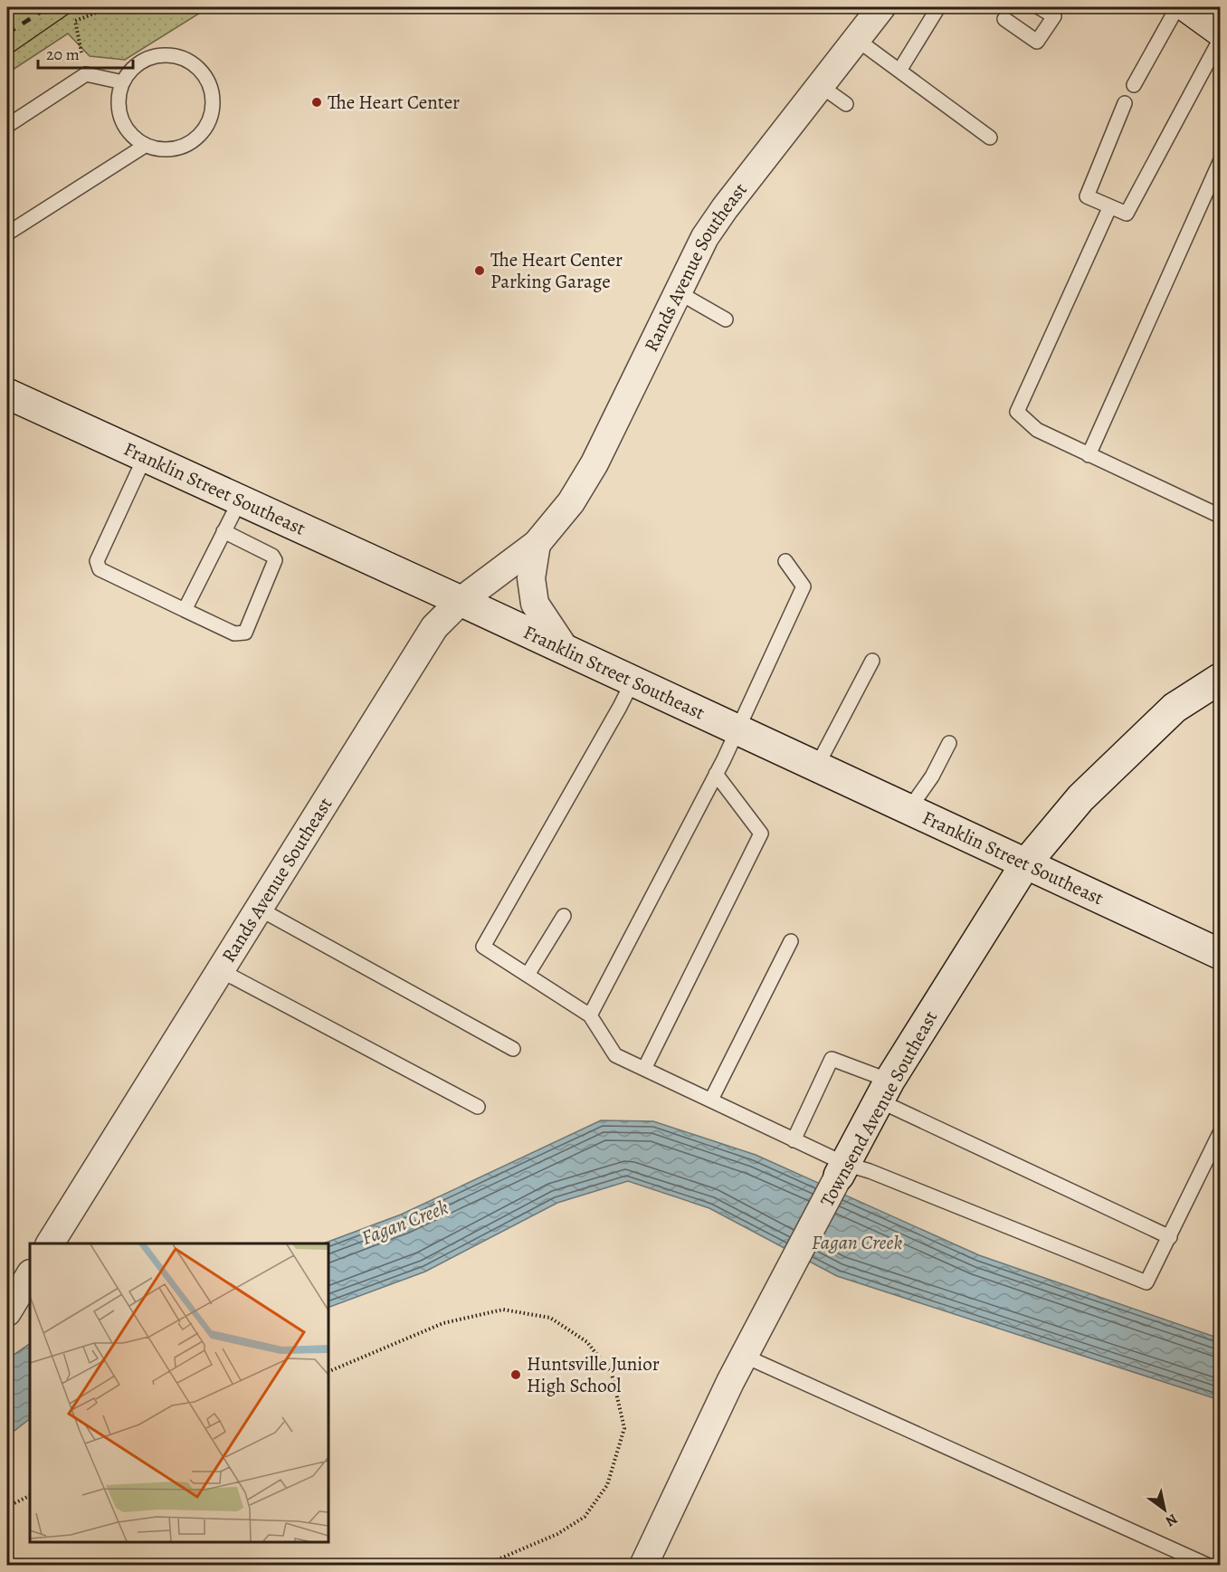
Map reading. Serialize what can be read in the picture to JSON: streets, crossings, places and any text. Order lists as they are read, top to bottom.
{
  "streets": {
    "street": ["Rands Avenue Southeast", "Franklin Street Southeast", "Townsend Avenue Southeast"]
  },
  "crossings": [
    ["Rands Avenue Southeast", "Franklin Street Southeast"],
    ["Franklin Street Southeast", "Townsend Avenue Southeast"]
  ],
  "water": ["Fagan Creek"],
  "places": ["The Heart Center", "The Heart Center Parking Garage", "Huntsville Junior High School"],
  "scale_bar": "20 m",
  "north": "bottom right"
}
